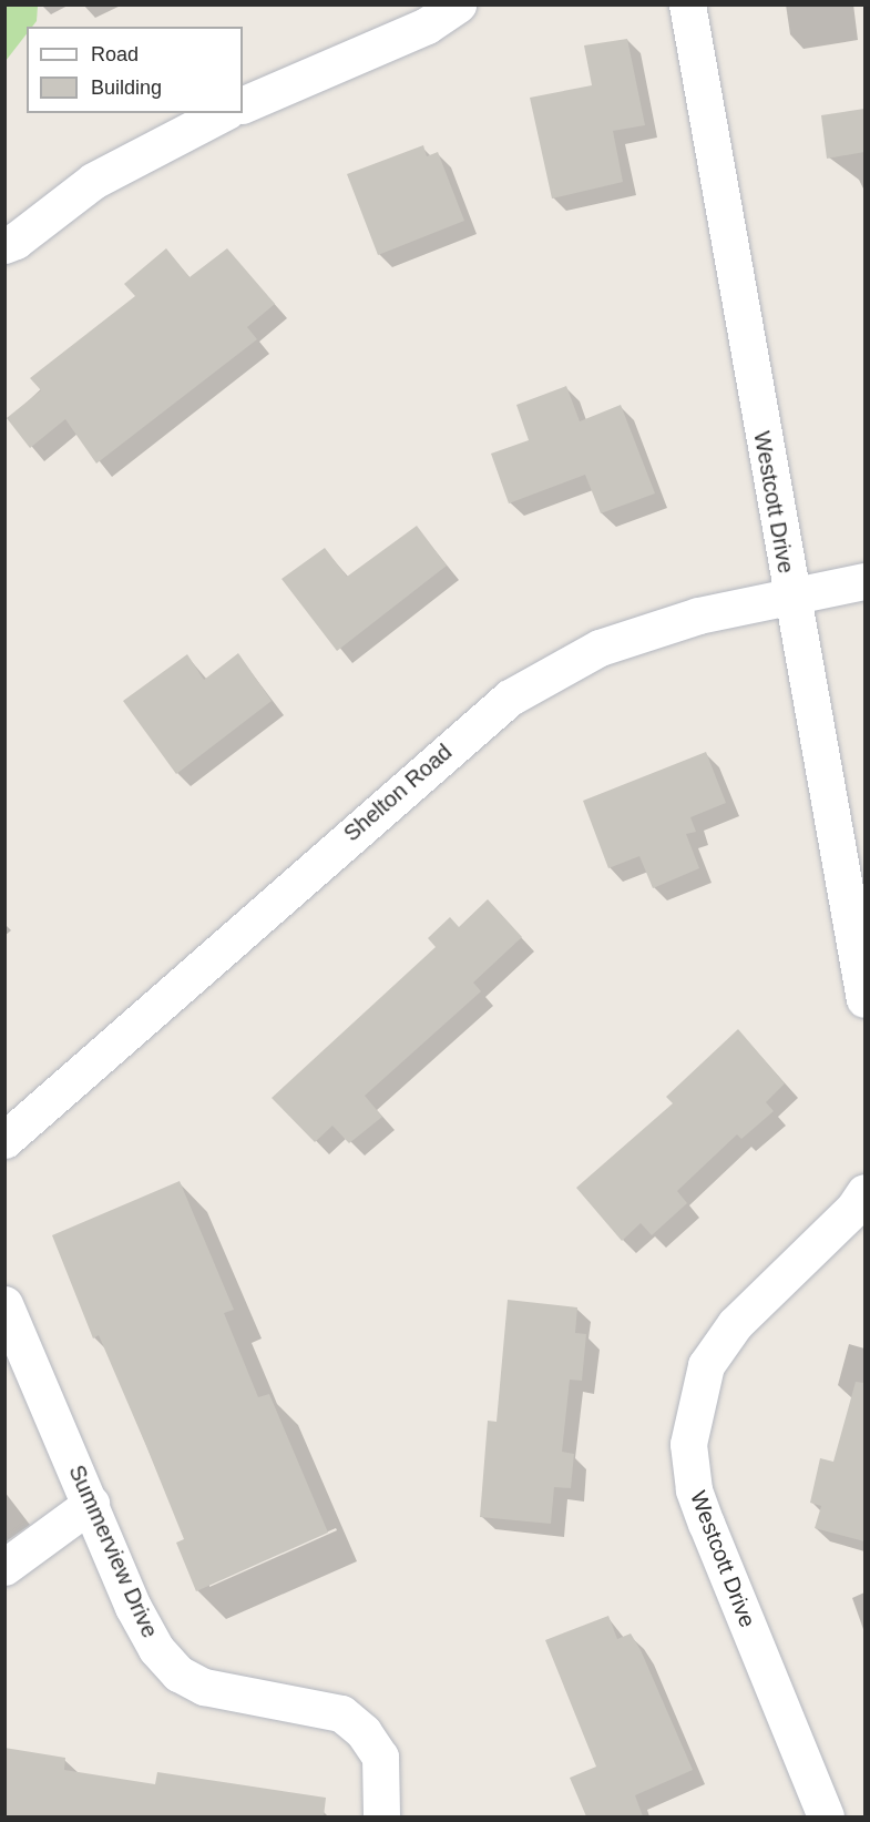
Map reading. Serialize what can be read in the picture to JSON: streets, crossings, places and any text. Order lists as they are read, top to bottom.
{
  "streets": {
    "street": ["Westcott Drive", "Shelton Road", "Summerview Drive"]
  },
  "crossings": [
    ["Westcott Drive", "Shelton Road"]
  ],
  "legend": ["Road", "Building"]
}
